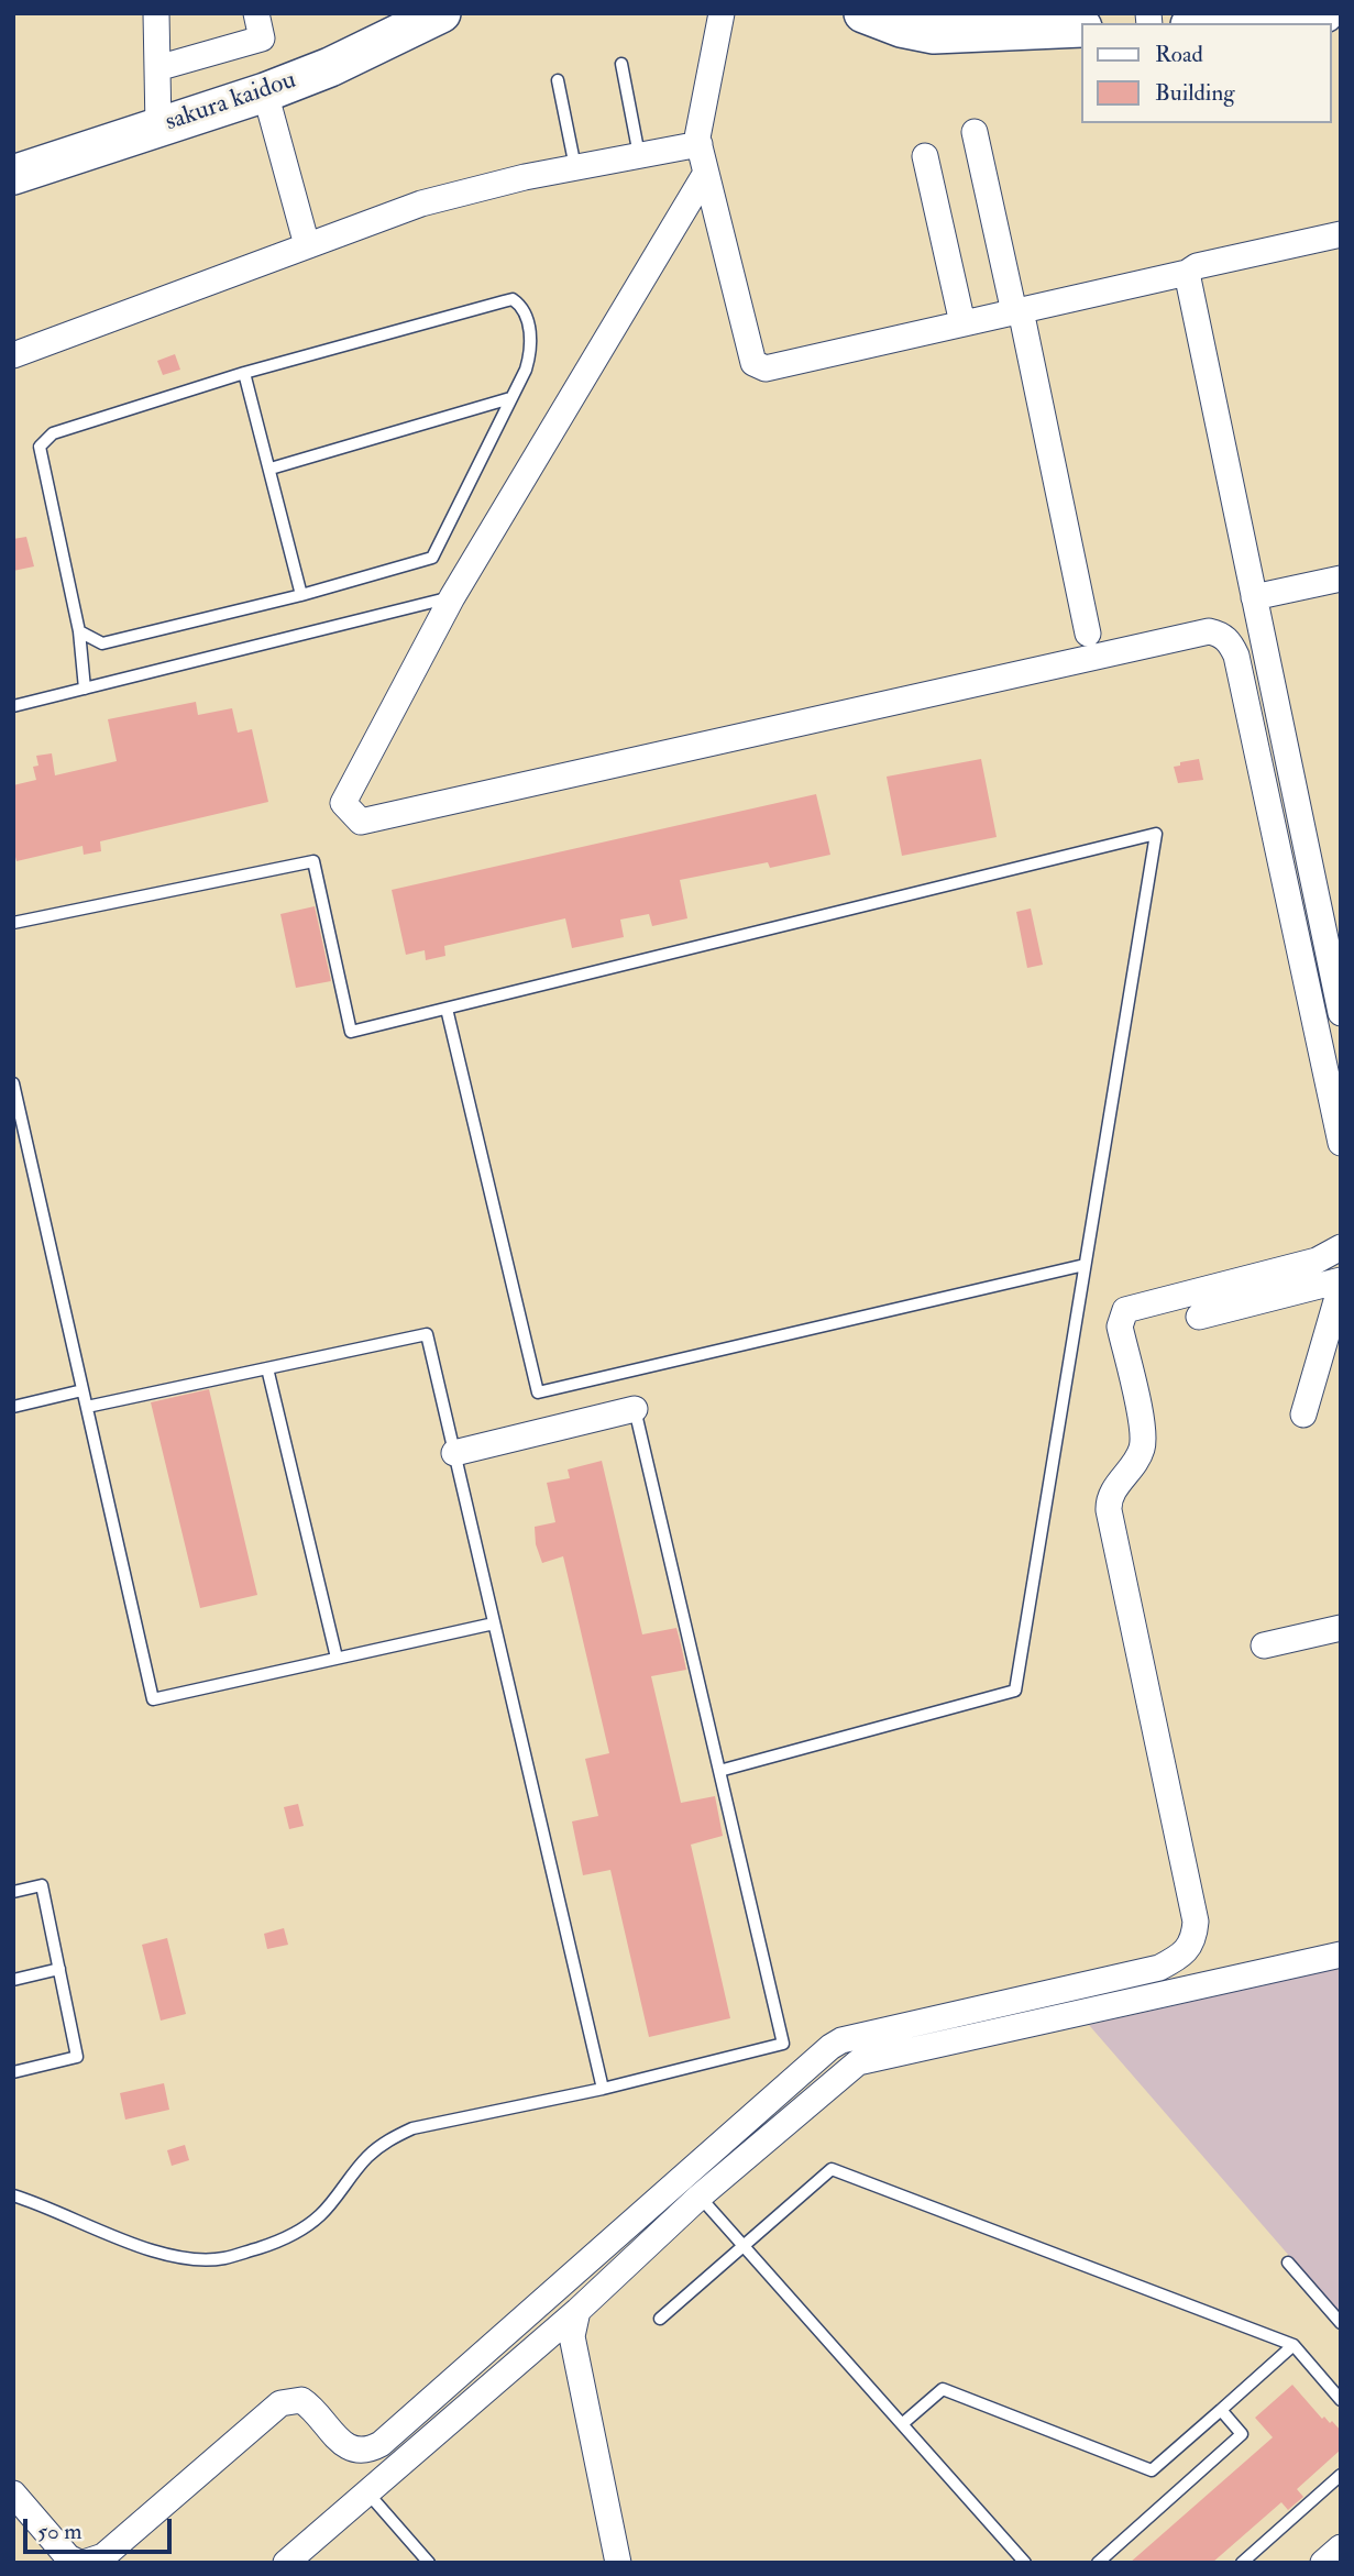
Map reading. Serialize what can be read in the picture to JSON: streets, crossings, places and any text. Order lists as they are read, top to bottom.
{
  "streets": {
    "main road": ["sakura kaidou"]
  },
  "legend": ["Road", "Building"],
  "scale_bar": "50 m"
}
